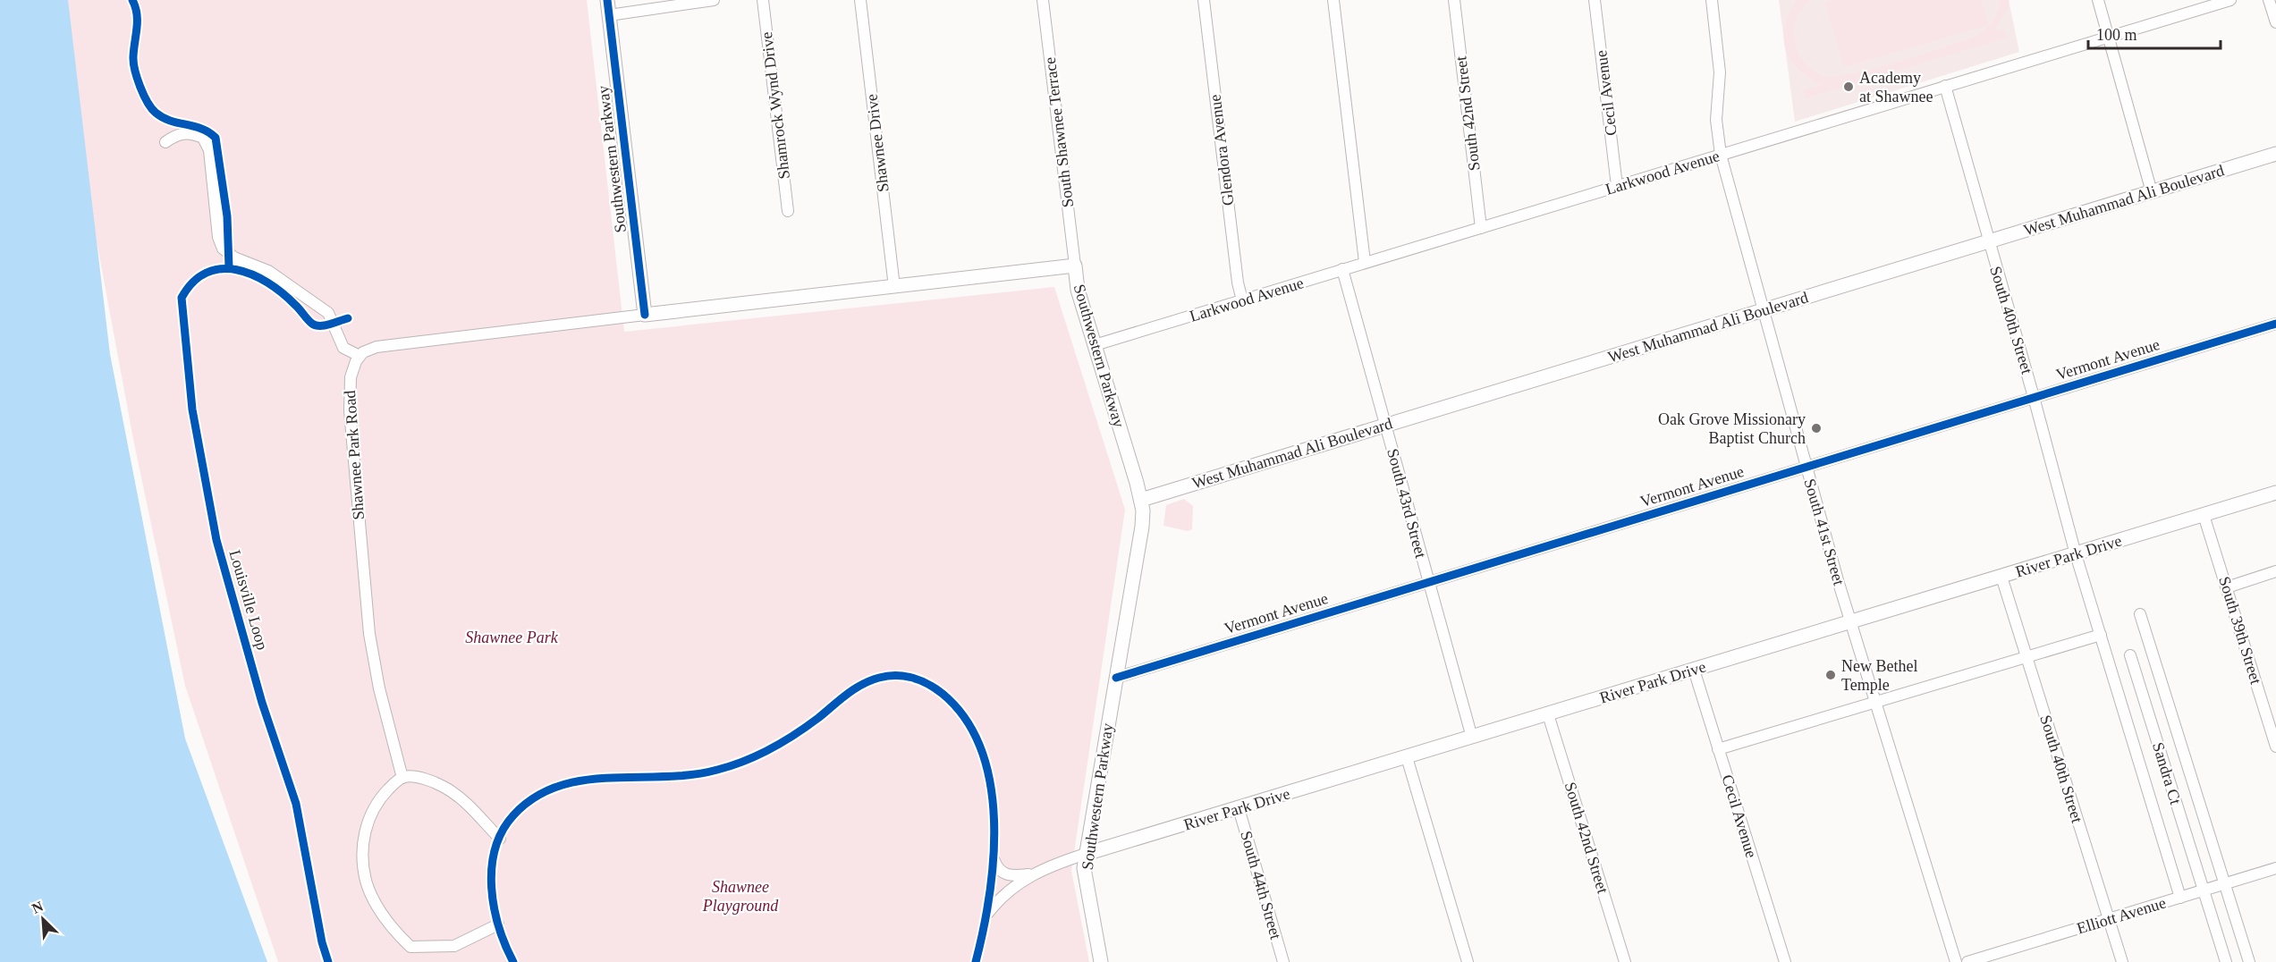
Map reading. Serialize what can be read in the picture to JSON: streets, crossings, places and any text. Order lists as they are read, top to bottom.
{
  "streets": {
    "street": [
      "Cecil Avenue",
      "Shamrock Wynd Drive",
      "South 42nd Street",
      "South Shawnee Terrace",
      "Shawnee Drive",
      "Glendora Avenue",
      "Southwestern Parkway",
      "Larkwood Avenue",
      "West Muhammad Ali Boulevard",
      "South 40th Street",
      "Vermont Avenue",
      "Shawnee Park Road",
      "South 43rd Street",
      "South 41st Street",
      "River Park Drive",
      "South 39th Street",
      "Sandra Ct",
      "South 44th Street",
      "Elliott Avenue"
    ],
    "cycle path": ["Louisville Loop"]
  },
  "crossings": [
    ["Cecil Avenue", "Larkwood Avenue"],
    ["Cecil Avenue", "River Park Drive"],
    ["South 42nd Street", "Larkwood Avenue"],
    ["South 42nd Street", "River Park Drive"],
    ["South Shawnee Terrace", "Southwestern Parkway"],
    ["Shawnee Drive", "Southwestern Parkway"],
    ["Glendora Avenue", "Larkwood Avenue"],
    ["Southwestern Parkway", "Larkwood Avenue"],
    ["Southwestern Parkway", "West Muhammad Ali Boulevard"],
    ["Southwestern Parkway", "Vermont Avenue"],
    ["Southwestern Parkway", "River Park Drive"],
    ["Larkwood Avenue", "South 40th Street"],
    ["Larkwood Avenue", "South 43rd Street"],
    ["Larkwood Avenue", "South 41st Street"],
    ["West Muhammad Ali Boulevard", "South 40th Street"],
    ["West Muhammad Ali Boulevard", "South 43rd Street"],
    ["West Muhammad Ali Boulevard", "South 41st Street"],
    ["South 40th Street", "Vermont Avenue"],
    ["South 40th Street", "River Park Drive"],
    ["South 40th Street", "Elliott Avenue"],
    ["Vermont Avenue", "South 43rd Street"],
    ["Vermont Avenue", "South 41st Street"],
    ["South 43rd Street", "River Park Drive"],
    ["South 41st Street", "River Park Drive"],
    ["River Park Drive", "South 39th Street"],
    ["River Park Drive", "South 44th Street"],
    ["Sandra Ct", "Elliott Avenue"]
  ],
  "parks": ["Shawnee Park", "Shawnee Playground"],
  "places": ["Academy at Shawnee", "Oak Grove Missionary Baptist Church", "New Bethel Temple"],
  "scale_bar": "100 m",
  "north": "top left"
}
